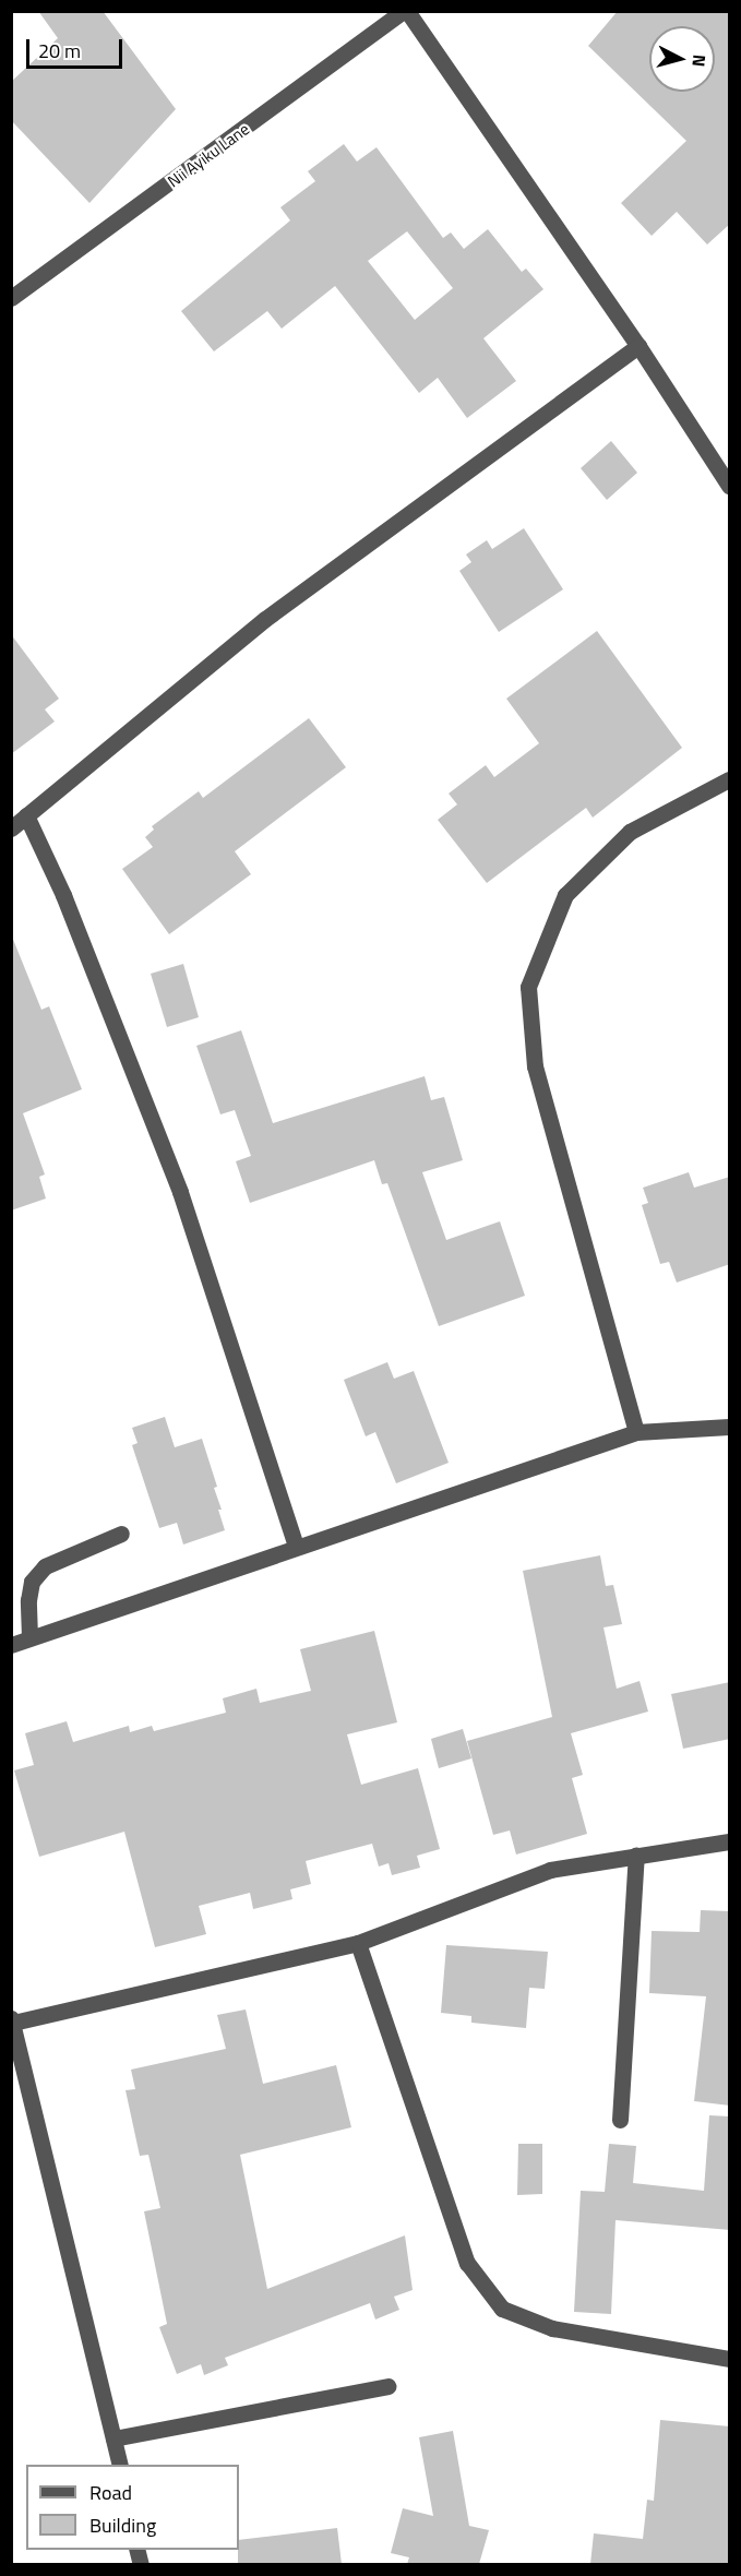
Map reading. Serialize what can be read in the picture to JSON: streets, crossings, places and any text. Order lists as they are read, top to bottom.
{
  "streets": {
    "street": ["Nii Ayiku Lane"]
  },
  "legend": ["Road", "Building"],
  "scale_bar": "20 m",
  "north": "right"
}
